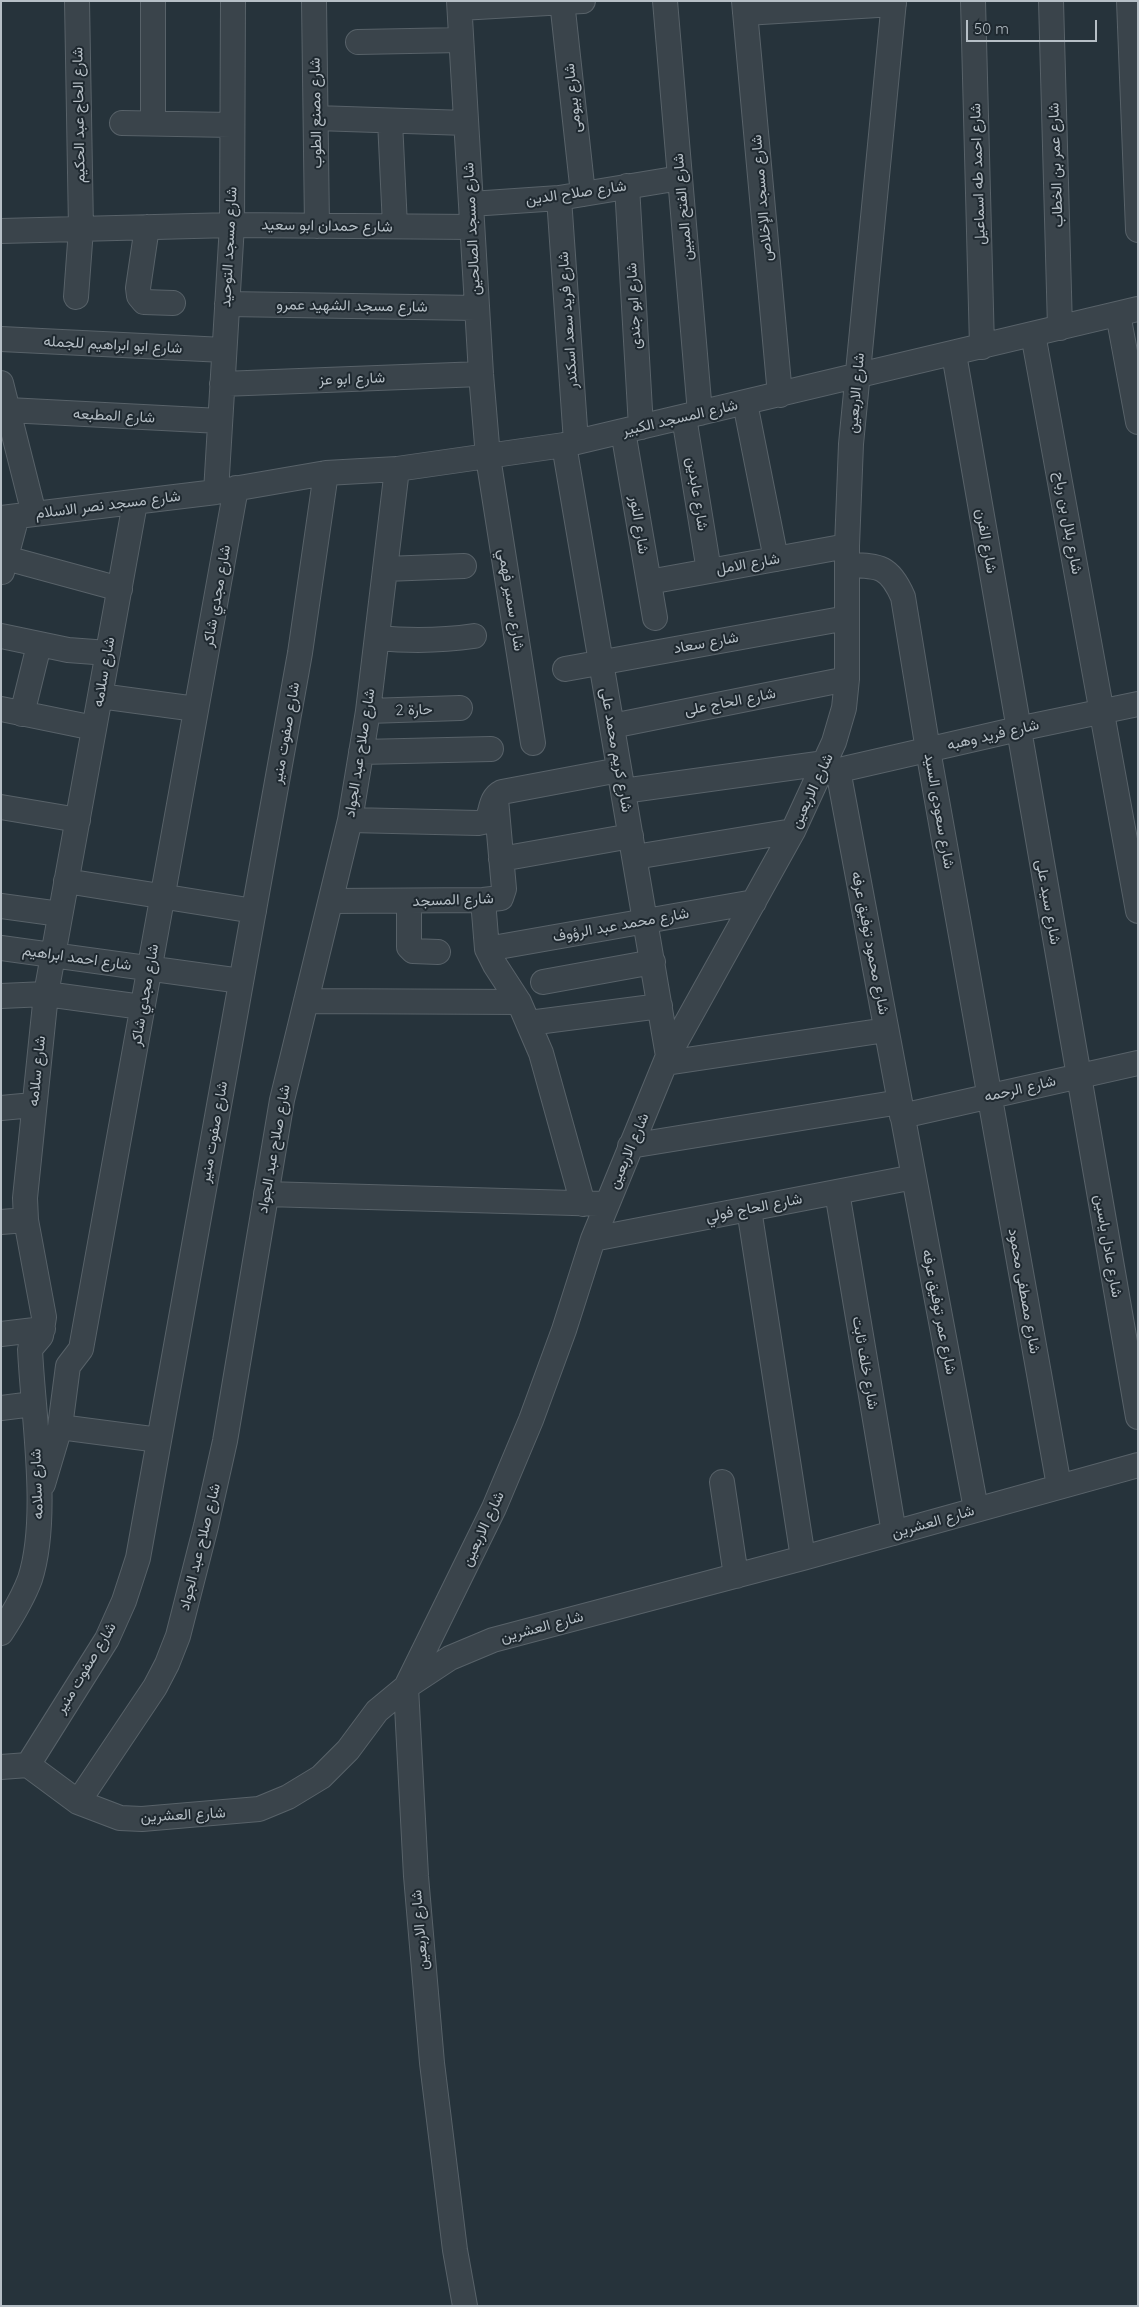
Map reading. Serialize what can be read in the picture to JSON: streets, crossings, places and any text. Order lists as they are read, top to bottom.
{
  "streets": {
    "street": [
      "شارع بيومى",
      "شارع مصنع الطوب",
      "شارع الحاج عبد الحكيم",
      "شارع عمر بن الخطاب",
      "شارع احمد طه اسماعيل",
      "شارع صلاح الدين",
      "شارع مسجد الإخلاص",
      "شارع الفتح المبين",
      "شارع حمدان ابو سعيد",
      "شارع مسجد الصالحين",
      "شارع مسجد التوحيد",
      "شارع مسجد الشهيد عمرو",
      "شارع ابو جندى",
      "شارع فريد سعد اسكندر",
      "شارع ابو ابراهيم للجمله",
      "شارع ابو عز",
      "شارع الاربعين",
      "شارع المطبعه",
      "شارع المسجد الكبير",
      "شارع عابدين",
      "شارع مسجد نصر الاسلام",
      "شارع بلال بن رباح",
      "شارع النور",
      "شارع الفرن",
      "شارع الامل",
      "شارع مجدي شاكر",
      "شارع سمير فهمي",
      "شارع سعاد",
      "شارع سلامه",
      "شارع الحاج على",
      "حارة 2",
      "شارع صفوت منير",
      "شارع فريد وهبه",
      "شارع كريم محمد على",
      "شارع صلاح عبد الجواد",
      "شارع سعودى السيد",
      "شارع المسجد",
      "شارع سيد على",
      "شارع محمد عبد الرؤوف",
      "شارع محمود توفيق عرفه",
      "شارع احمد ابراهيم",
      "شارع الرحمه",
      "شارع الحاج فولي",
      "شارع عادل ياسين",
      "شارع مصطفى محمود",
      "شارع عمر توفيق عرفه",
      "شارع خلف ثابت",
      "شارع العشرين"
    ]
  },
  "crossings": [
    ["شارع بيومى", "شارع صلاح الدين"],
    ["شارع مصنع الطوب", "شارع حمدان ابو سعيد"],
    ["شارع الحاج عبد الحكيم", "شارع حمدان ابو سعيد"],
    ["شارع عمر بن الخطاب", "شارع المسجد الكبير"],
    ["شارع احمد طه اسماعيل", "شارع المسجد الكبير"],
    ["شارع صلاح الدين", "شارع الفتح المبين"],
    ["شارع صلاح الدين", "شارع مسجد الصالحين"],
    ["شارع صلاح الدين", "شارع ابو جندى"],
    ["شارع صلاح الدين", "شارع فريد سعد اسكندر"],
    ["شارع مسجد الإخلاص", "شارع المسجد الكبير"],
    ["شارع الفتح المبين", "شارع المسجد الكبير"],
    ["شارع الفتح المبين", "شارع عابدين"],
    ["شارع حمدان ابو سعيد", "شارع مسجد الصالحين"],
    ["شارع حمدان ابو سعيد", "شارع مسجد التوحيد"],
    ["شارع مسجد الصالحين", "شارع مسجد الشهيد عمرو"],
    ["شارع مسجد الصالحين", "شارع ابو عز"],
    ["شارع مسجد الصالحين", "شارع المسجد الكبير"],
    ["شارع مسجد الصالحين", "شارع سمير فهمي"],
    ["شارع مسجد التوحيد", "شارع مسجد الشهيد عمرو"],
    ["شارع مسجد التوحيد", "شارع ابو ابراهيم للجمله"],
    ["شارع مسجد التوحيد", "شارع ابو عز"],
    ["شارع مسجد التوحيد", "شارع المطبعه"],
    ["شارع مسجد التوحيد", "شارع المسجد الكبير"],
    ["شارع مسجد التوحيد", "شارع مسجد نصر الاسلام"],
    ["شارع مسجد التوحيد", "شارع مجدي شاكر"],
    ["شارع ابو جندى", "شارع المسجد الكبير"],
    ["شارع ابو جندى", "شارع النور"],
    ["شارع فريد سعد اسكندر", "شارع المسجد الكبير"],
    ["شارع فريد سعد اسكندر", "شارع كريم محمد على"],
    ["شارع الاربعين", "شارع المسجد الكبير"],
    ["شارع الاربعين", "شارع الامل"],
    ["شارع الاربعين", "شارع سعاد"],
    ["شارع الاربعين", "شارع الحاج على"],
    ["شارع الاربعين", "شارع فريد وهبه"],
    ["شارع الاربعين", "شارع كريم محمد على"],
    ["شارع الاربعين", "شارع سعودى السيد"],
    ["شارع الاربعين", "شارع محمد عبد الرؤوف"],
    ["شارع الاربعين", "شارع محمود توفيق عرفه"],
    ["شارع الاربعين", "شارع الرحمه"],
    ["شارع الاربعين", "شارع الحاج فولي"],
    ["شارع الاربعين", "شارع العشرين"],
    ["شارع المسجد الكبير", "شارع عابدين"],
    ["شارع المسجد الكبير", "شارع مسجد نصر الاسلام"],
    ["شارع المسجد الكبير", "شارع بلال بن رباح"],
    ["شارع المسجد الكبير", "شارع النور"],
    ["شارع المسجد الكبير", "شارع الفرن"],
    ["شارع المسجد الكبير", "شارع مجدي شاكر"],
    ["شارع المسجد الكبير", "شارع سمير فهمي"],
    ["شارع المسجد الكبير", "شارع صفوت منير"],
    ["شارع المسجد الكبير", "شارع كريم محمد على"],
    ["شارع المسجد الكبير", "شارع صلاح عبد الجواد"],
    ["شارع عابدين", "شارع الامل"],
    ["شارع مسجد نصر الاسلام", "شارع مجدي شاكر"],
    ["شارع مسجد نصر الاسلام", "شارع سلامه"],
    ["شارع بلال بن رباح", "شارع فريد وهبه"],
    ["شارع النور", "شارع الامل"],
    ["شارع الفرن", "شارع فريد وهبه"],
    ["شارع الفرن", "شارع سيد على"],
    ["شارع الامل", "شارع سعودى السيد"],
    ["شارع مجدي شاكر", "شارع سلامه"],
    ["شارع مجدي شاكر", "شارع احمد ابراهيم"],
    ["شارع سعاد", "شارع كريم محمد على"],
    ["شارع سلامه", "شارع احمد ابراهيم"],
    ["شارع الحاج على", "شارع كريم محمد على"],
    ["حارة 2", "شارع صلاح عبد الجواد"],
    ["شارع صفوت منير", "شارع احمد ابراهيم"],
    ["شارع صفوت منير", "شارع العشرين"],
    ["شارع فريد وهبه", "شارع كريم محمد على"],
    ["شارع فريد وهبه", "شارع سعودى السيد"],
    ["شارع فريد وهبه", "شارع المسجد"],
    ["شارع فريد وهبه", "شارع سيد على"],
    ["شارع فريد وهبه", "شارع محمود توفيق عرفه"],
    ["شارع كريم محمد على", "شارع محمد عبد الرؤوف"],
    ["شارع صلاح عبد الجواد", "شارع المسجد"],
    ["شارع صلاح عبد الجواد", "شارع العشرين"],
    ["شارع سعودى السيد", "شارع الرحمه"],
    ["شارع سعودى السيد", "شارع مصطفى محمود"],
    ["شارع سيد على", "شارع الرحمه"],
    ["شارع سيد على", "شارع عادل ياسين"],
    ["شارع محمود توفيق عرفه", "شارع الرحمه"],
    ["شارع محمود توفيق عرفه", "شارع عمر توفيق عرفه"],
    ["شارع الرحمه", "شارع عادل ياسين"],
    ["شارع الرحمه", "شارع مصطفى محمود"],
    ["شارع الرحمه", "شارع عمر توفيق عرفه"],
    ["شارع الحاج فولي", "شارع عمر توفيق عرفه"],
    ["شارع الحاج فولي", "شارع خلف ثابت"],
    ["شارع مصطفى محمود", "شارع العشرين"],
    ["شارع عمر توفيق عرفه", "شارع العشرين"],
    ["شارع خلف ثابت", "شارع العشرين"]
  ],
  "scale_bar": "50 m"
}
